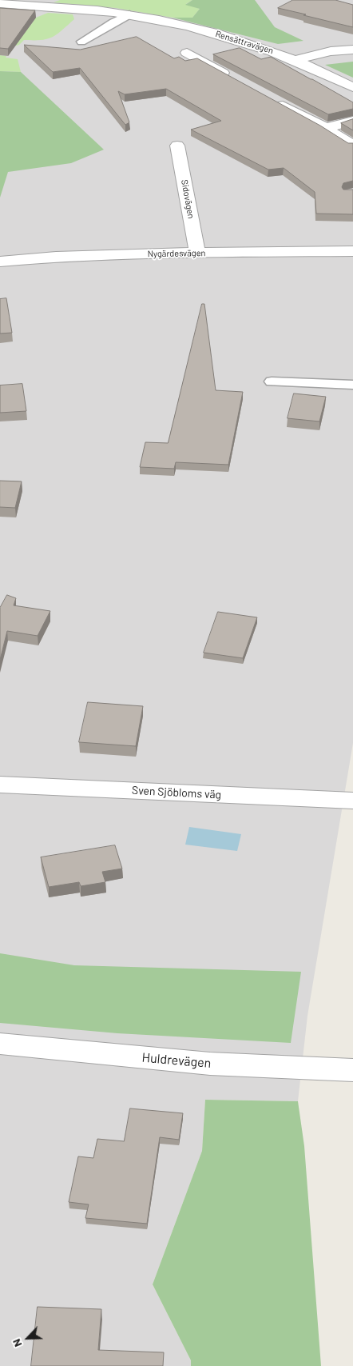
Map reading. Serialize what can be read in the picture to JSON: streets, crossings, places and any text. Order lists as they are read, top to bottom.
{
  "streets": {
    "street": [
      "Rensättravägen",
      "Sidovägen",
      "Nygärdesvägen",
      "Sven Sjöbloms väg",
      "Huldrevägen"
    ]
  },
  "crossings": [
    ["Sidovägen", "Nygärdesvägen"]
  ],
  "north": "bottom left"
}
